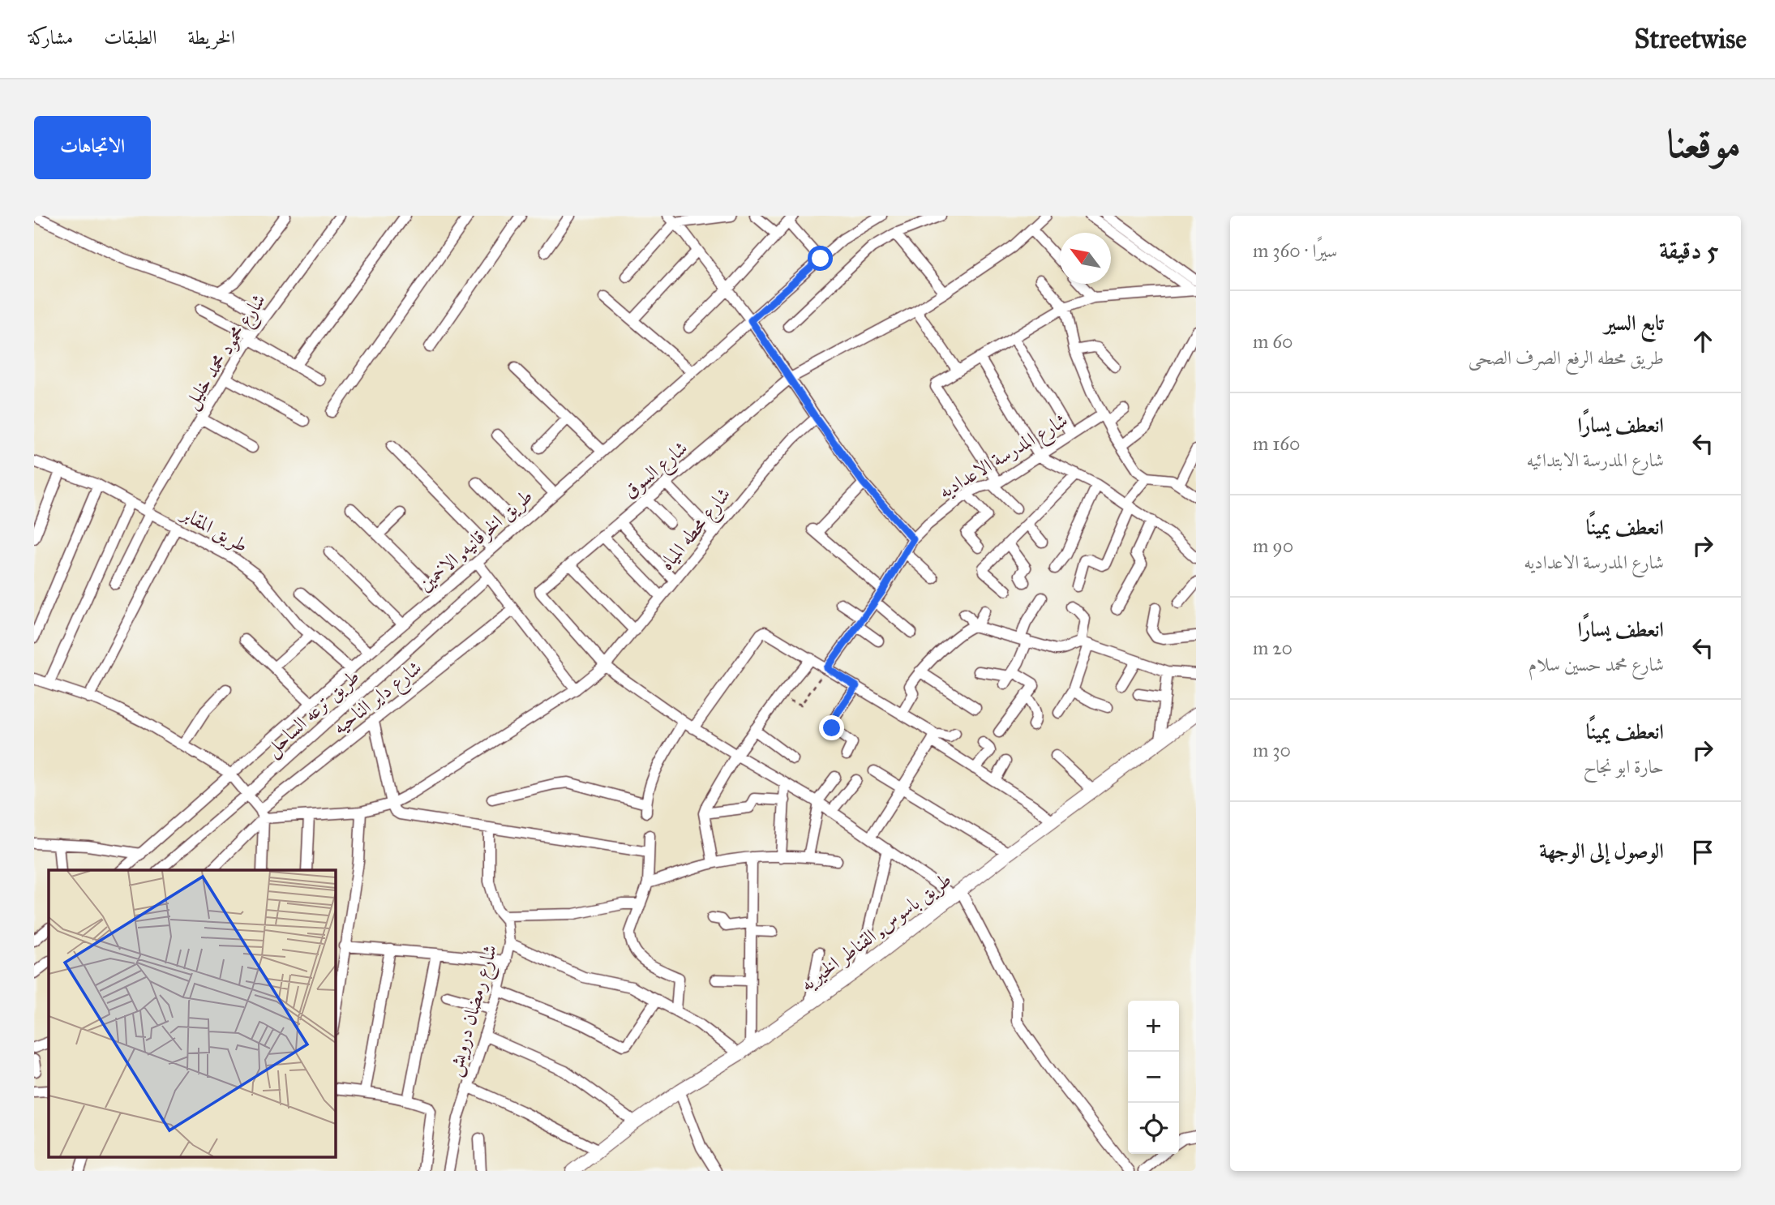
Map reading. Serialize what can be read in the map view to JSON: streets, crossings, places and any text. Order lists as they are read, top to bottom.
{
  "streets": {
    "street": [
      "شارع محمود محمد خليل",
      "شارع المدرسة الاعداديه",
      "شارع السوق",
      "شارع محطه المياه",
      "طريق المقابر",
      "طريق الخرقانيه, الاخمين",
      "شارع داير الناحيه",
      "طريق ترعه الساحل",
      "طريق باسوس, القناطر الخيريه",
      "شارع رمضان درويش"
    ]
  },
  "crossings": [
    ["شارع محمود محمد خليل", "طريق المقابر"],
    ["شارع السوق", "شارع محطه المياه"],
    ["شارع محطه المياه", "شارع داير الناحيه"],
    ["طريق المقابر", "طريق الخرقانيه, الاخمين"]
  ],
  "north": "top left",
  "page": {
    "header": "Streetwise",
    "nav": ["الخريطة", "الطبقات", "مشاركة"],
    "title": "موقعنا",
    "buttons": "الاتجاهات",
    "heading": ["5 دقيقة", "سيرًا · 360 m"],
    "list": [
      ["تابع السير", "طريق محطه الرفع الصرف الصحى", "60 m"],
      ["انعطف يسارًا", "شارع المدرسة الابتدائيه", "160 m"],
      ["انعطف يمينًا", "شارع المدرسة الاعداديه", "90 m"],
      ["انعطف يسارًا", "شارع محمد حسين سلام", "20 m"],
      ["انعطف يمينًا", "حارة ابو نجاح", "30 m"],
      "الوصول إلى الوجهة"
    ],
    "map_buttons": ["+", "−"]
  }
}
